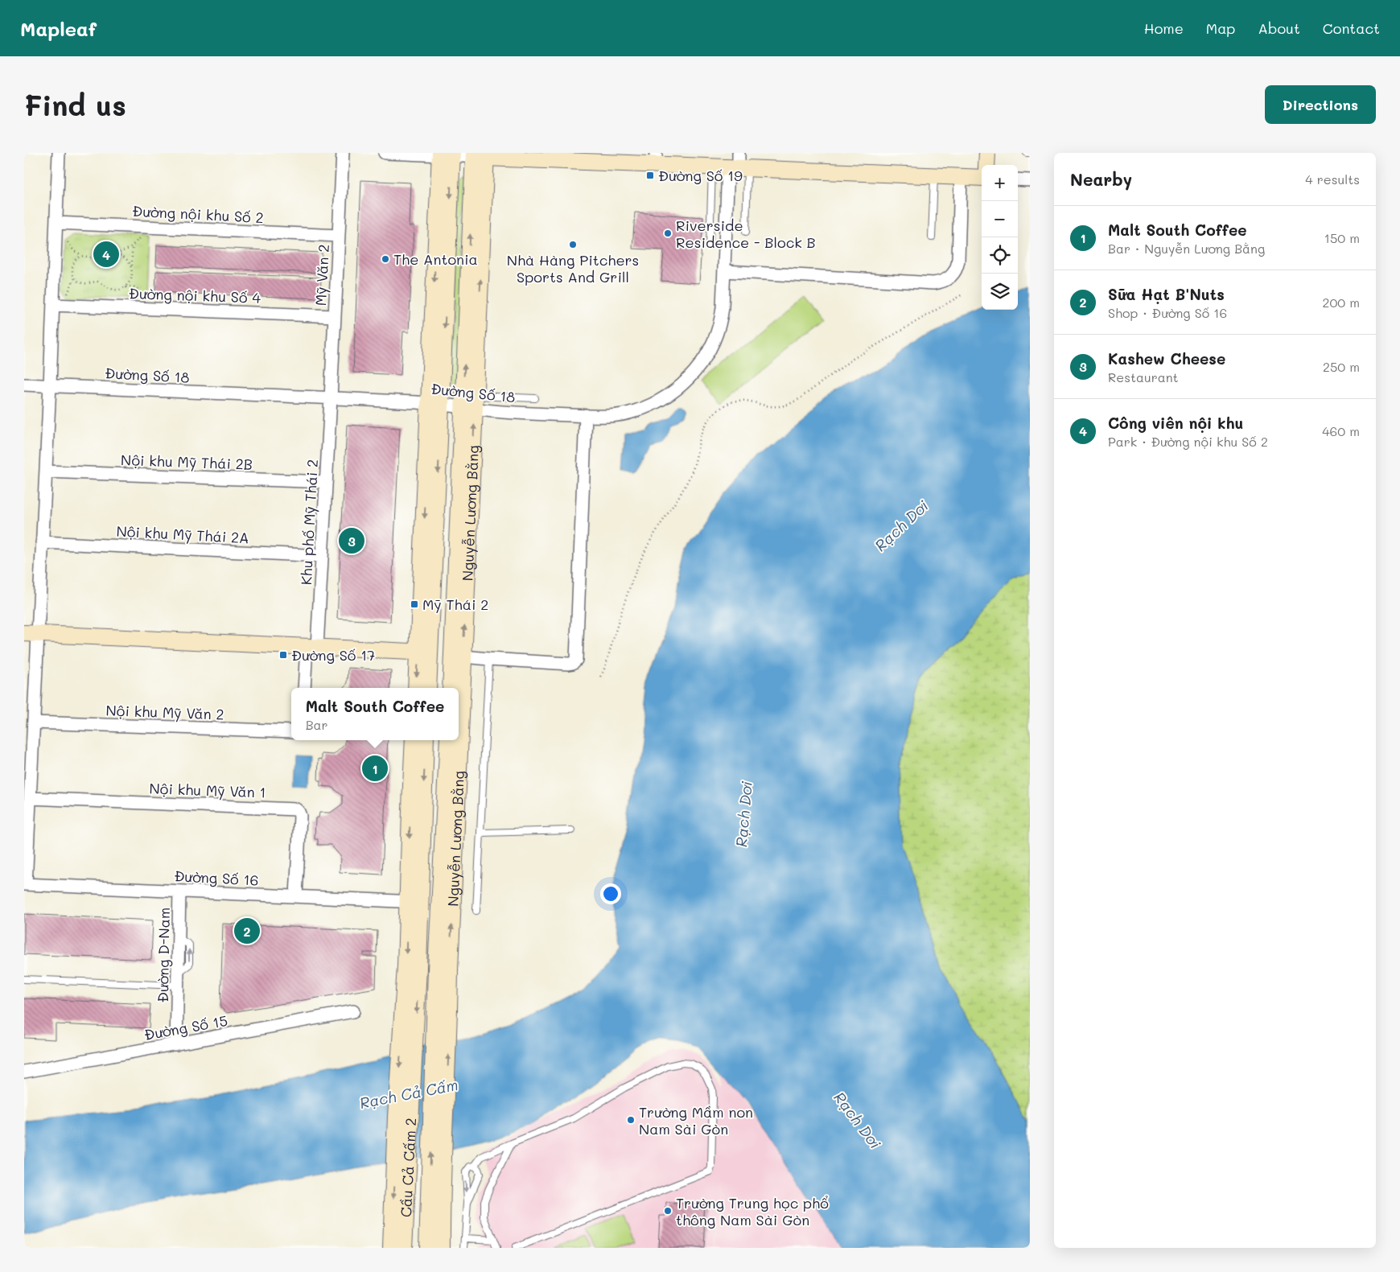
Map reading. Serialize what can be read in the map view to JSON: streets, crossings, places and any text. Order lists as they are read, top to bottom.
{
  "streets": {
    "main road": ["Nguyễn Lương Bằng", "Cầu Cả Cấm 2"],
    "street": [
      "Đường nội khu Số 2",
      "Mỹ Văn 2",
      "Đường nội khu Số 4",
      "Đường Số 18",
      "Nội khu Mỹ Thái 2B",
      "Khu phố Mỹ Thái 2",
      "Nội khu Mỹ Thái 2A",
      "Nội khu Mỹ Văn 2",
      "Nội khu Mỹ Văn 1",
      "Đường Số 16",
      "Đường D-Nam",
      "Đường Số 15"
    ]
  },
  "crossings": [
    ["Đường nội khu Số 2", "Mỹ Văn 2"],
    ["Mỹ Văn 2", "Đường nội khu Số 4"],
    ["Mỹ Văn 2", "Đường Số 18"],
    ["Mỹ Văn 2", "Khu phố Mỹ Thái 2"],
    ["Đường Số 18", "Nguyễn Lương Bằng"],
    ["Đường Số 18", "Khu phố Mỹ Thái 2"],
    ["Nội khu Mỹ Thái 2B", "Khu phố Mỹ Thái 2"],
    ["Nguyễn Lương Bằng", "Cầu Cả Cấm 2"],
    ["Khu phố Mỹ Thái 2", "Nội khu Mỹ Thái 2A"],
    ["Nội khu Mỹ Văn 1", "Đường Số 16"],
    ["Đường Số 16", "Đường D-Nam"],
    ["Đường Số 16", "Cầu Cả Cấm 2"],
    ["Đường D-Nam", "Đường Số 15"]
  ],
  "water": ["Rạch Dơi", "Rạch Cả Cấm"],
  "places": {
    "transit": ["Đường Số 19", "Mỹ Thái 2", "Đường Số 17"],
    "other": [
      "Riverside Residence - Block B",
      "Nhà Hàng Pitchers Sports And Grill",
      "The Antonia",
      "Trường Mầm non Nam Sài Gòn",
      "Trường Trung học phổ thông Nam Sài Gòn"
    ]
  },
  "page": {
    "header": "Mapleaf",
    "nav": [
      "Home",
      "Map",
      "About",
      "Contact"
    ],
    "buttons": "Directions",
    "title": "Find us",
    "heading": ["Nearby", "4 results"],
    "map_buttons": ["+", "−"],
    "list": [
      {
        "mark": "1",
        "name": "Malt South Coffee",
        "note": "Bar · Nguyễn Lương Bằng",
        "value": "150 m"
      },
      {
        "mark": "2",
        "name": "Sữa Hạt B'Nuts",
        "note": "Shop · Đường Số 16",
        "value": "200 m"
      },
      {
        "mark": "3",
        "name": "Kashew Cheese",
        "note": "Restaurant",
        "value": "250 m"
      },
      {
        "mark": "4",
        "name": "Công viên nội khu",
        "note": "Park · Đường nội khu Số 2",
        "value": "460 m"
      }
    ],
    "pins": [
      "4",
      "3",
      "1",
      "2"
    ],
    "popup": ["Malt South Coffee", "Bar"]
  }
}
